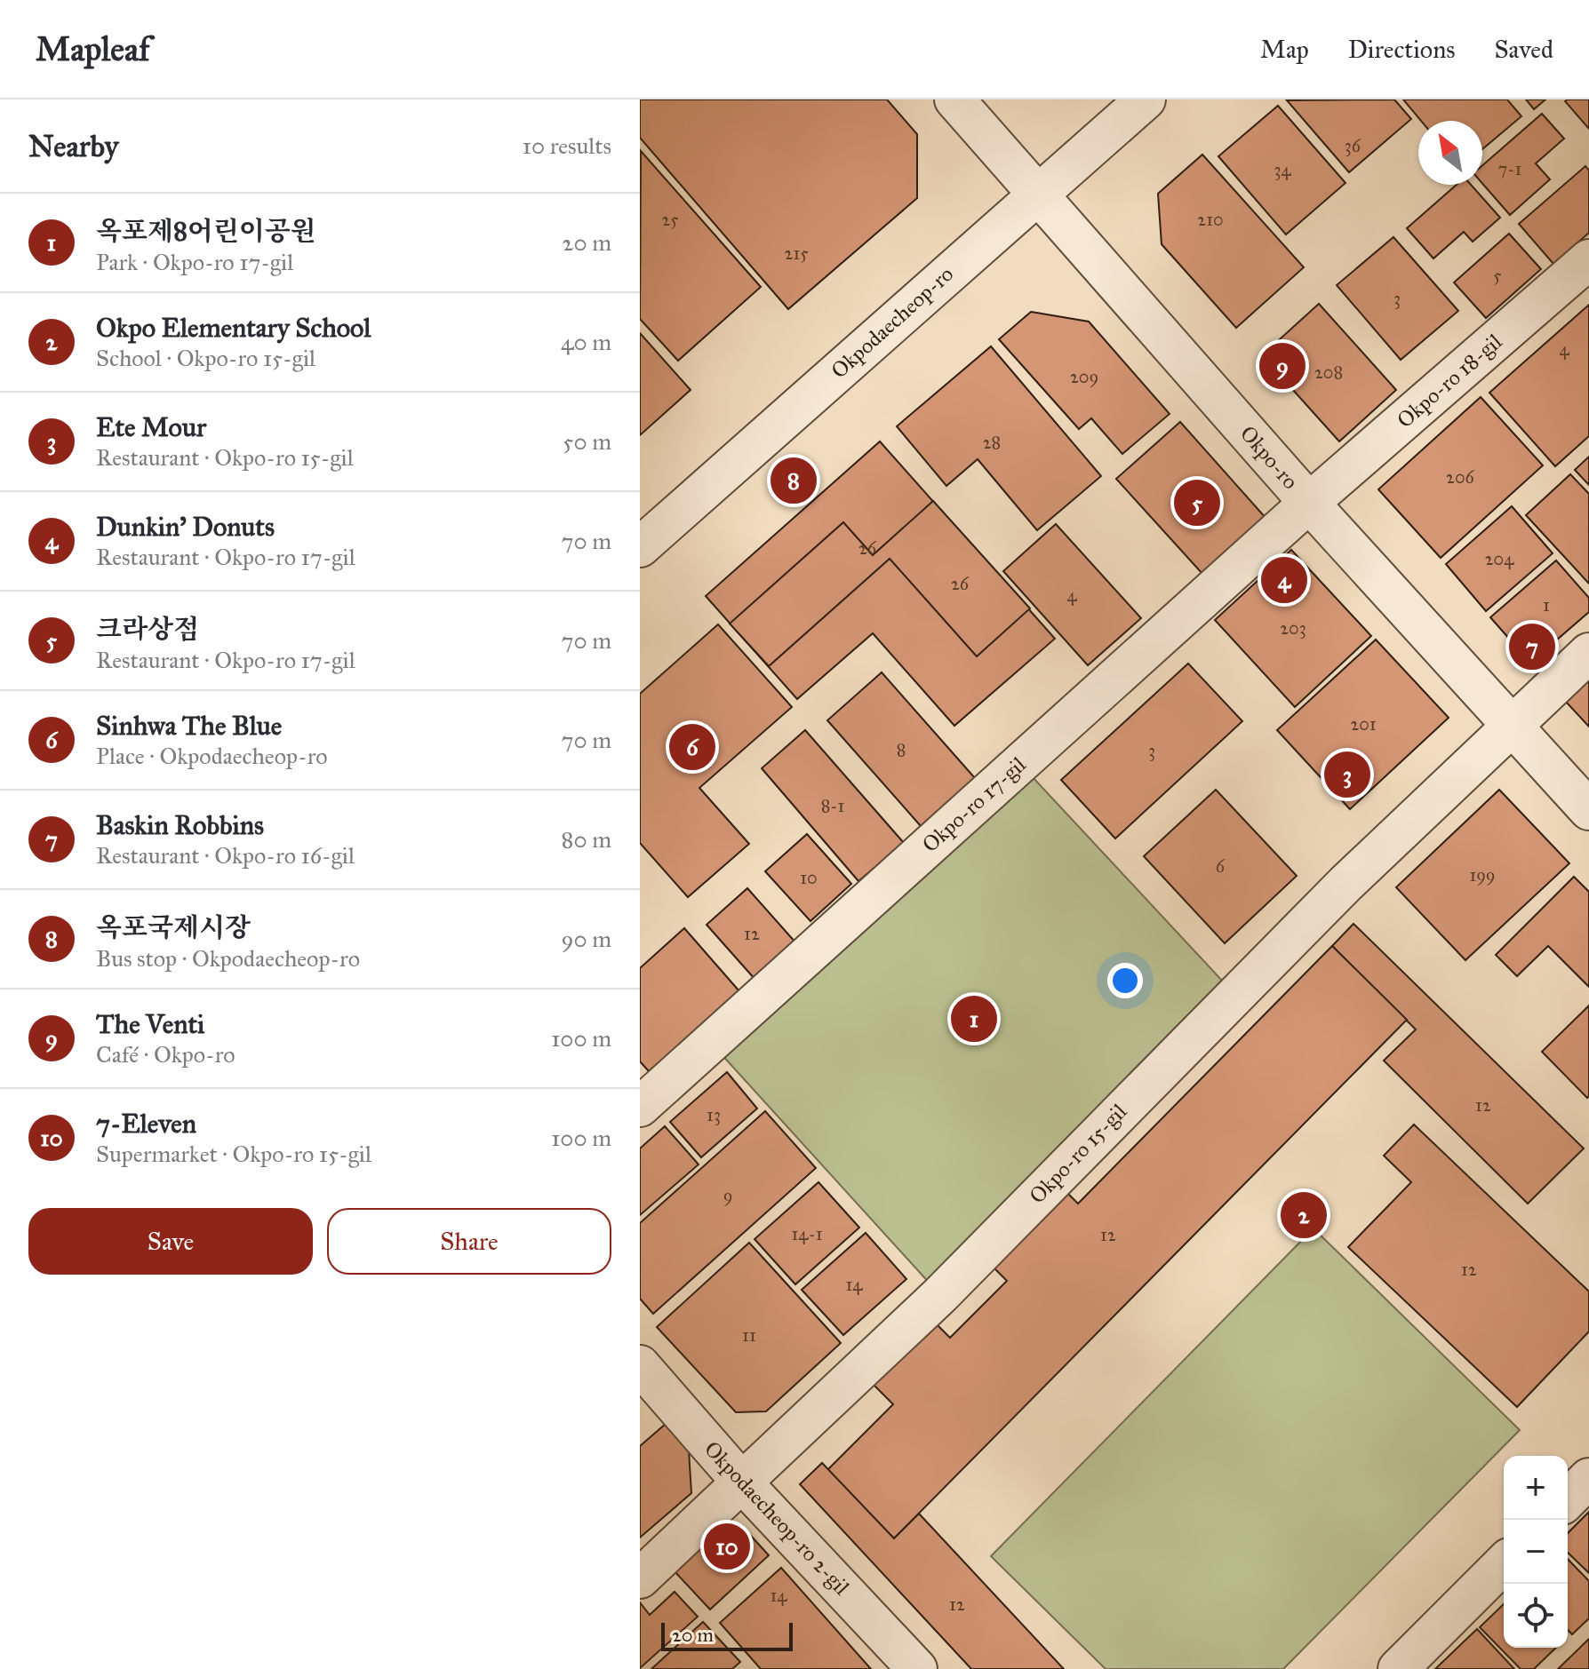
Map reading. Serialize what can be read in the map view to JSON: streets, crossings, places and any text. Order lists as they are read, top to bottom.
{
  "streets": {
    "street": [
      "Okpodaecheop-ro",
      "Okpo-ro 18-gil",
      "Okpo-ro",
      "Okpo-ro 17-gil",
      "Okpo-ro 15-gil",
      "Okpodaecheop-ro 2-gil"
    ]
  },
  "crossings": [
    ["Okpodaecheop-ro", "Okpo-ro"],
    ["Okpo-ro 18-gil", "Okpo-ro"],
    ["Okpo-ro 18-gil", "Okpo-ro 17-gil"],
    ["Okpo-ro", "Okpo-ro 17-gil"],
    ["Okpo-ro", "Okpo-ro 15-gil"],
    ["Okpo-ro 15-gil", "Okpodaecheop-ro 2-gil"]
  ],
  "house_numbers": [
    "36",
    "7-1",
    "34",
    "25",
    "210",
    "215",
    "5",
    "3",
    "4",
    "208",
    "209",
    "28",
    "206",
    "26",
    "204",
    "26",
    "4",
    "1",
    "203",
    "201",
    "8",
    "3",
    "8-1",
    "6",
    "199",
    "10",
    "12",
    "12",
    "13",
    "9",
    "14-1",
    "12",
    "12",
    "14",
    "11",
    "14",
    "12"
  ],
  "scale_bar": "20 m",
  "north": "top left",
  "page": {
    "header": "Mapleaf",
    "nav": ["Map", "Directions", "Saved"],
    "heading": ["Nearby", "10 results"],
    "list": [
      {
        "mark": "1",
        "name": "옥포제8어린이공원",
        "note": "Park · Okpo-ro 17-gil",
        "value": "20 m"
      },
      {
        "mark": "2",
        "name": "Okpo Elementary School",
        "note": "School · Okpo-ro 15-gil",
        "value": "40 m"
      },
      {
        "mark": "3",
        "name": "Ete Mour",
        "note": "Restaurant · Okpo-ro 15-gil",
        "value": "50 m"
      },
      {
        "mark": "4",
        "name": "Dunkin' Donuts",
        "note": "Restaurant · Okpo-ro 17-gil",
        "value": "70 m"
      },
      {
        "mark": "5",
        "name": "크라상점",
        "note": "Restaurant · Okpo-ro 17-gil",
        "value": "70 m"
      },
      {
        "mark": "6",
        "name": "Sinhwa The Blue",
        "note": "Place · Okpodaecheop-ro",
        "value": "70 m"
      },
      {
        "mark": "7",
        "name": "Baskin Robbins",
        "note": "Restaurant · Okpo-ro 16-gil",
        "value": "80 m"
      },
      {
        "mark": "8",
        "name": "옥포국제시장",
        "note": "Bus stop · Okpodaecheop-ro",
        "value": "90 m"
      },
      {
        "mark": "9",
        "name": "The Venti",
        "note": "Café · Okpo-ro",
        "value": "100 m"
      },
      {
        "mark": "10",
        "name": "7-Eleven",
        "note": "Supermarket · Okpo-ro 15-gil",
        "value": "100 m"
      }
    ],
    "pins": [
      "9",
      "8",
      "5",
      "4",
      "7",
      "6",
      "3",
      "1",
      "2",
      "10"
    ],
    "buttons": ["Save", "Share"],
    "map_buttons": ["+", "−"],
    "scale": "20 m"
  }
}
